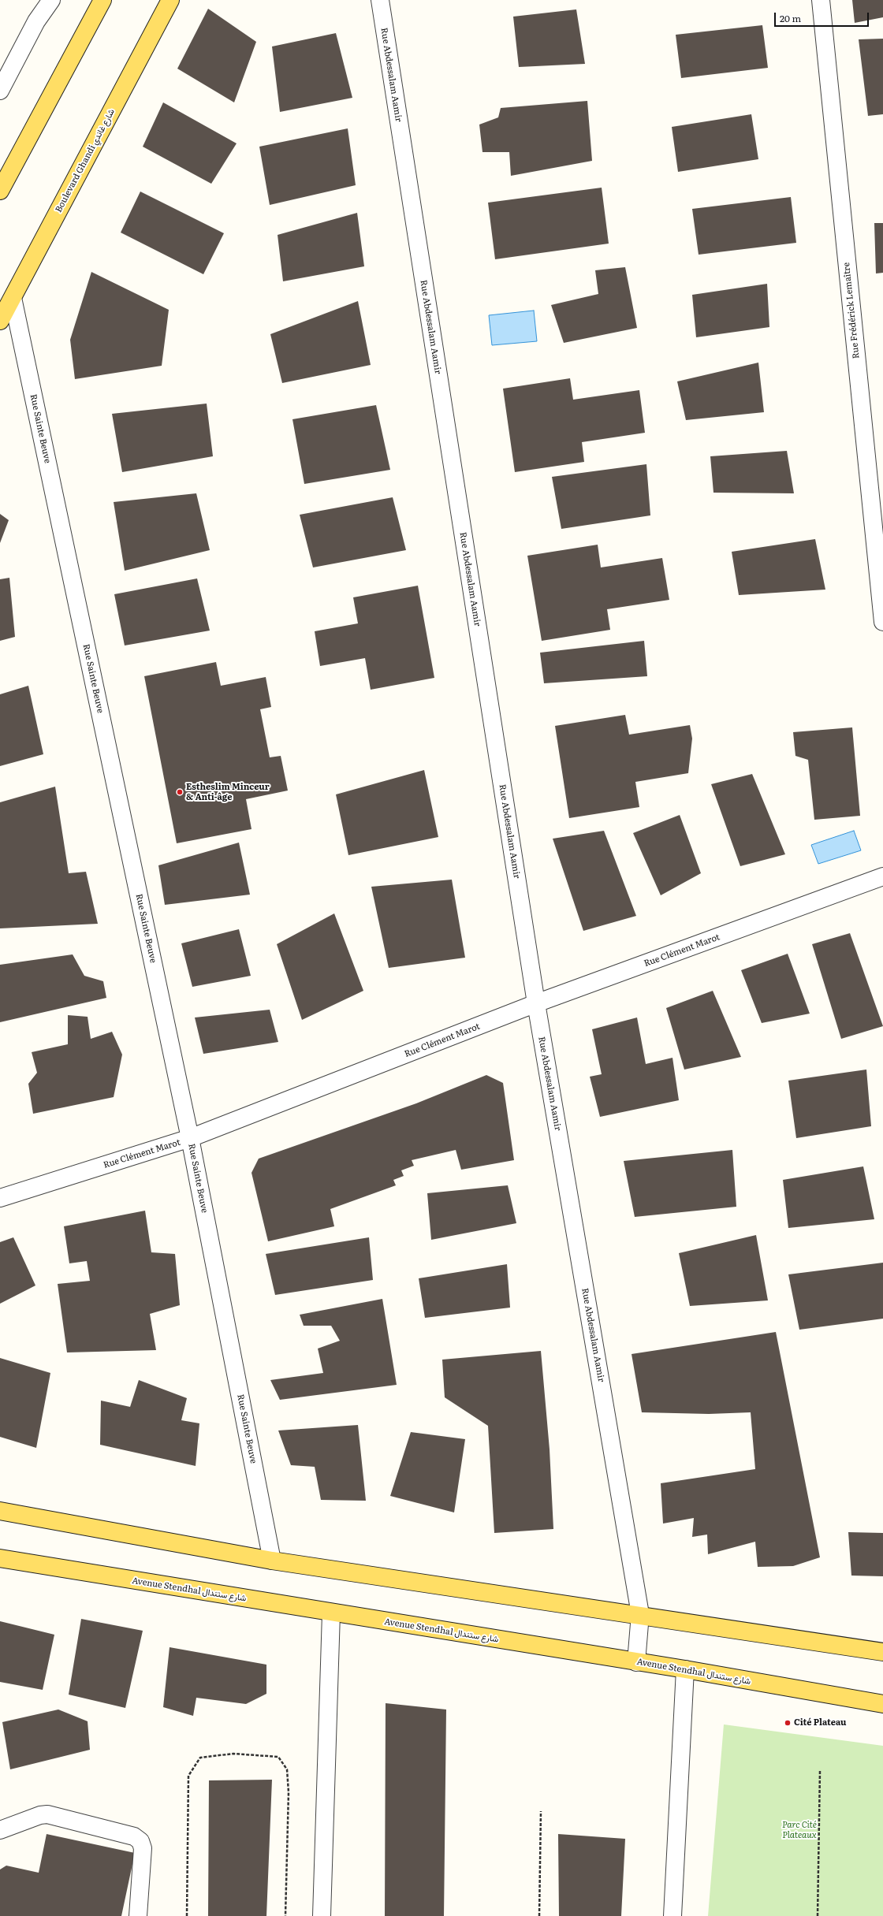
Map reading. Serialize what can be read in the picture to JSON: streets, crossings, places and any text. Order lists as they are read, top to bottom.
{
  "streets": {
    "main road": ["Boulevard Ghandi شارع غاندي", "Avenue Stendhal شارع ستندال"],
    "street": [
      "Rue Abdessalam Aamir",
      "Rue Frédérick Lemaître",
      "Rue Sainte Beuve",
      "Rue Clément Marot"
    ]
  },
  "crossings": [
    ["Rue Abdessalam Aamir", "Rue Clément Marot"],
    ["Rue Abdessalam Aamir", "Avenue Stendhal شارع ستندال"],
    ["Boulevard Ghandi شارع غاندي", "Rue Sainte Beuve"],
    ["Rue Sainte Beuve", "Rue Clément Marot"]
  ],
  "parks": ["Parc Cité Plateaux"],
  "places": ["Estheslim Minceur & Anti-âge", "Cité Plateau"],
  "scale_bar": "20 m"
}
